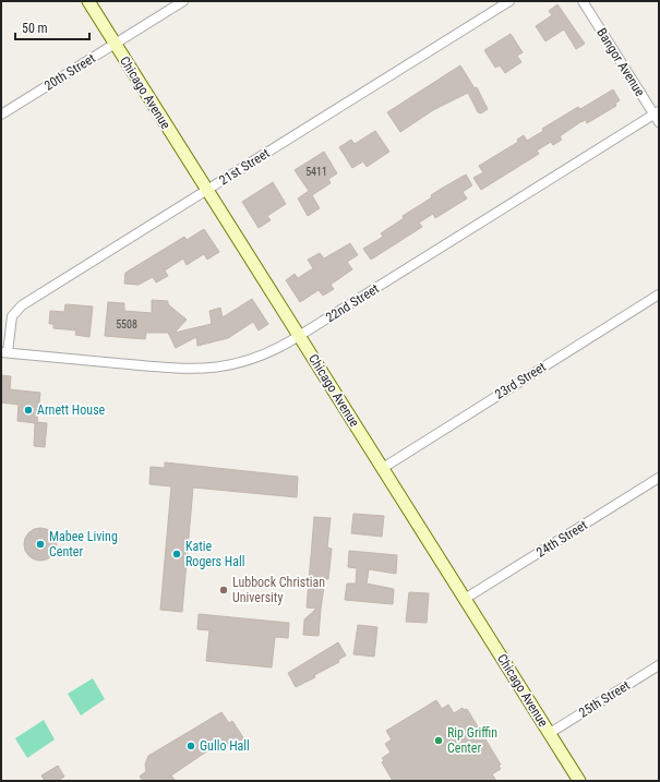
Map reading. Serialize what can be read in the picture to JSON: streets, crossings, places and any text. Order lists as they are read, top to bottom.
{
  "streets": {
    "street": [
      "Bangor Avenue",
      "20th Street",
      "Chicago Avenue",
      "21st Street",
      "22nd Street",
      "23rd Street",
      "24th Street",
      "25th Street"
    ]
  },
  "crossings": [
    ["Bangor Avenue", "22nd Street"],
    ["20th Street", "Chicago Avenue"],
    ["Chicago Avenue", "21st Street"],
    ["Chicago Avenue", "22nd Street"],
    ["Chicago Avenue", "23rd Street"],
    ["Chicago Avenue", "24th Street"],
    ["Chicago Avenue", "25th Street"],
    ["21st Street", "22nd Street"]
  ],
  "places": [
    "Arnett House",
    "Mabee Living Center",
    "Katie Rogers Hall",
    "Lubbock Christian University",
    "Rip Griffin Center",
    "Gullo Hall"
  ],
  "house_numbers": ["5411", "5508"],
  "scale_bar": "50 m"
}
